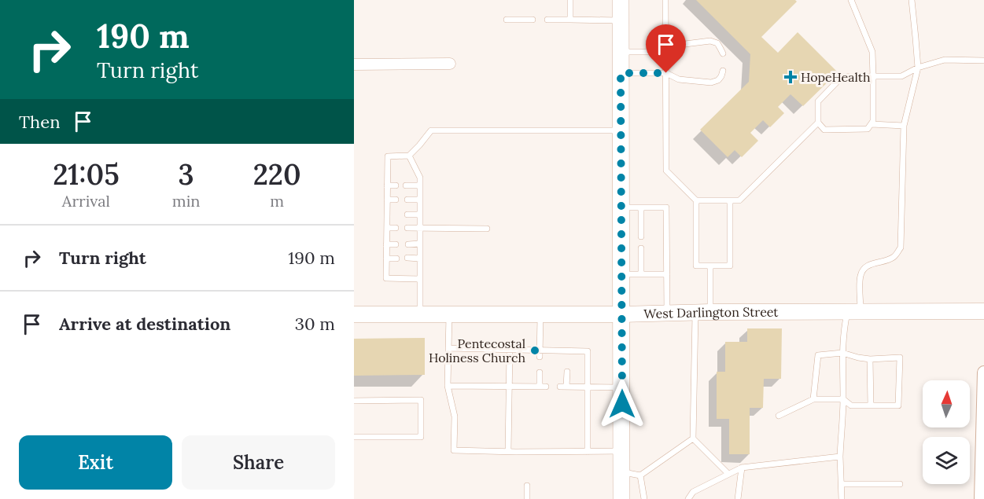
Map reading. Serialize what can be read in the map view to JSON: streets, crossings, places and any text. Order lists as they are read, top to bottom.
{
  "streets": {
    "main road": ["West Darlington Street"]
  },
  "places": {
    "health": ["HopeHealth"],
    "other": ["Pentecostal Holiness Church"]
  },
  "north": "top",
  "page": {
    "turn": ["190 m", "Turn right"],
    "then": "Then",
    "eta": [
      "21:05",
      "Arrival",
      "3",
      "min",
      "220",
      "m"
    ],
    "list": [
      {
        "name": "Turn right",
        "value": "190 m"
      },
      {
        "name": "Arrive at destination",
        "value": "30 m"
      }
    ],
    "buttons": ["Exit", "Share"]
  }
}
